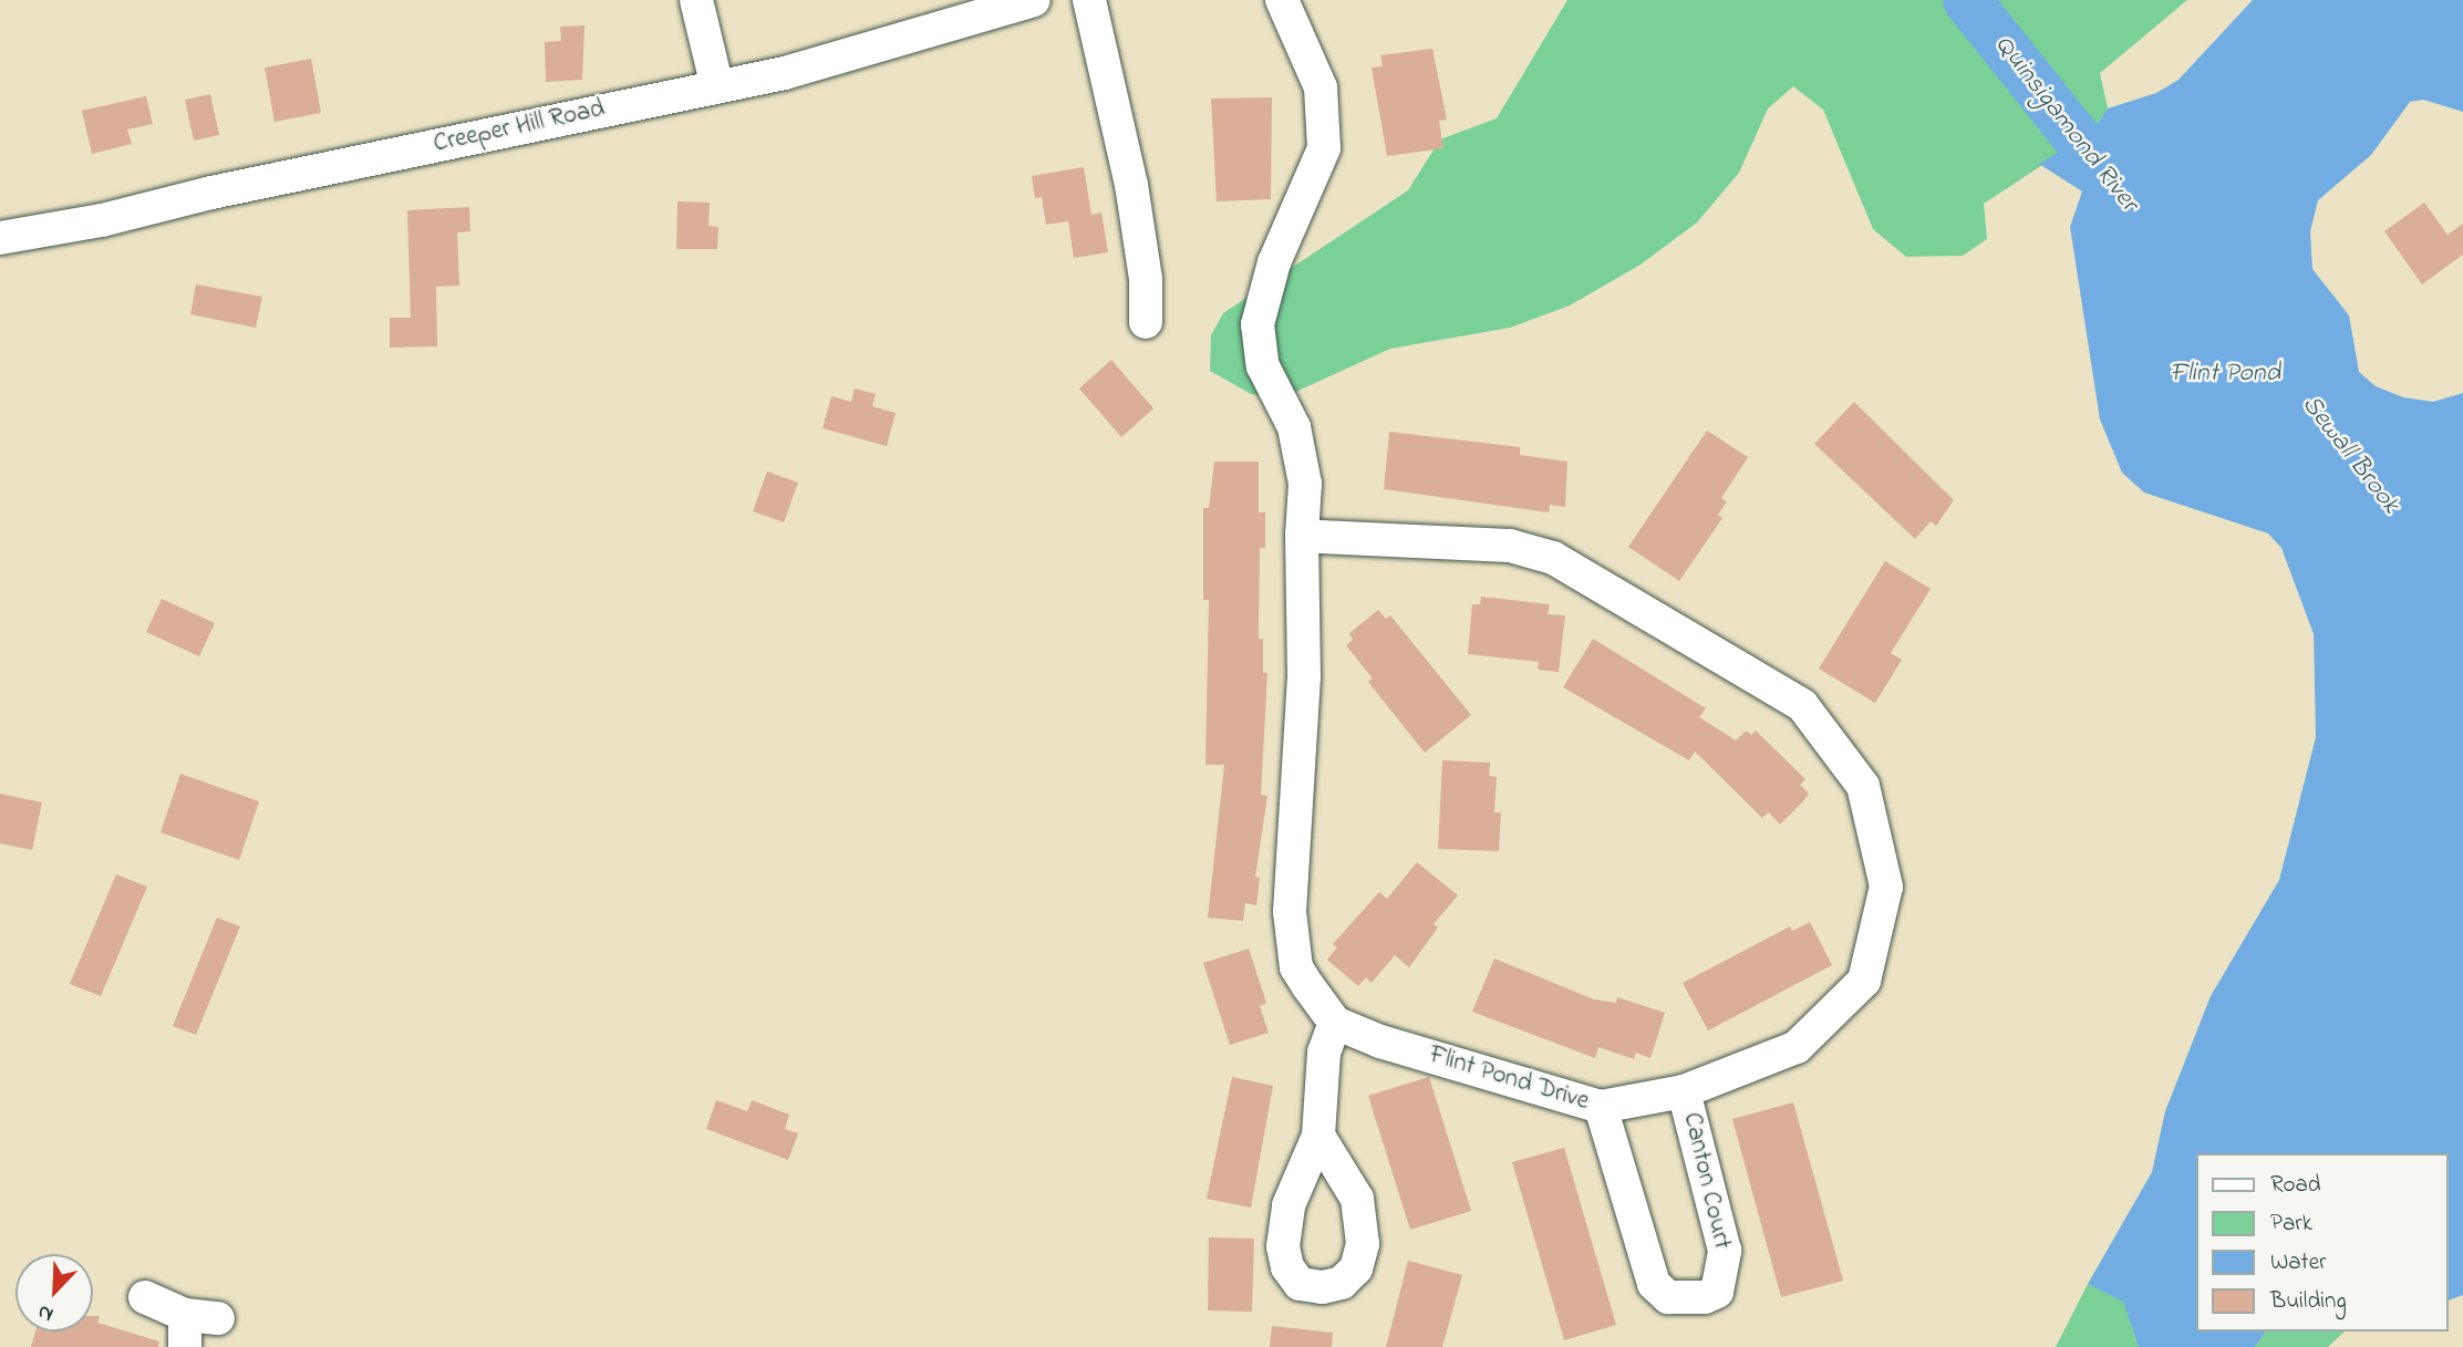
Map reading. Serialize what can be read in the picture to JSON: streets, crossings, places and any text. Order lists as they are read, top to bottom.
{
  "streets": {
    "street": ["Creeper Hill Road", "Flint Pond Drive", "Canton Court"]
  },
  "crossings": [
    ["Flint Pond Drive", "Canton Court"]
  ],
  "water": ["Quinsigamond River", "Flint Pond", "Sewall Brook"],
  "legend": [
    "Road",
    "Park",
    "Water",
    "Building"
  ],
  "north": "bottom left"
}
